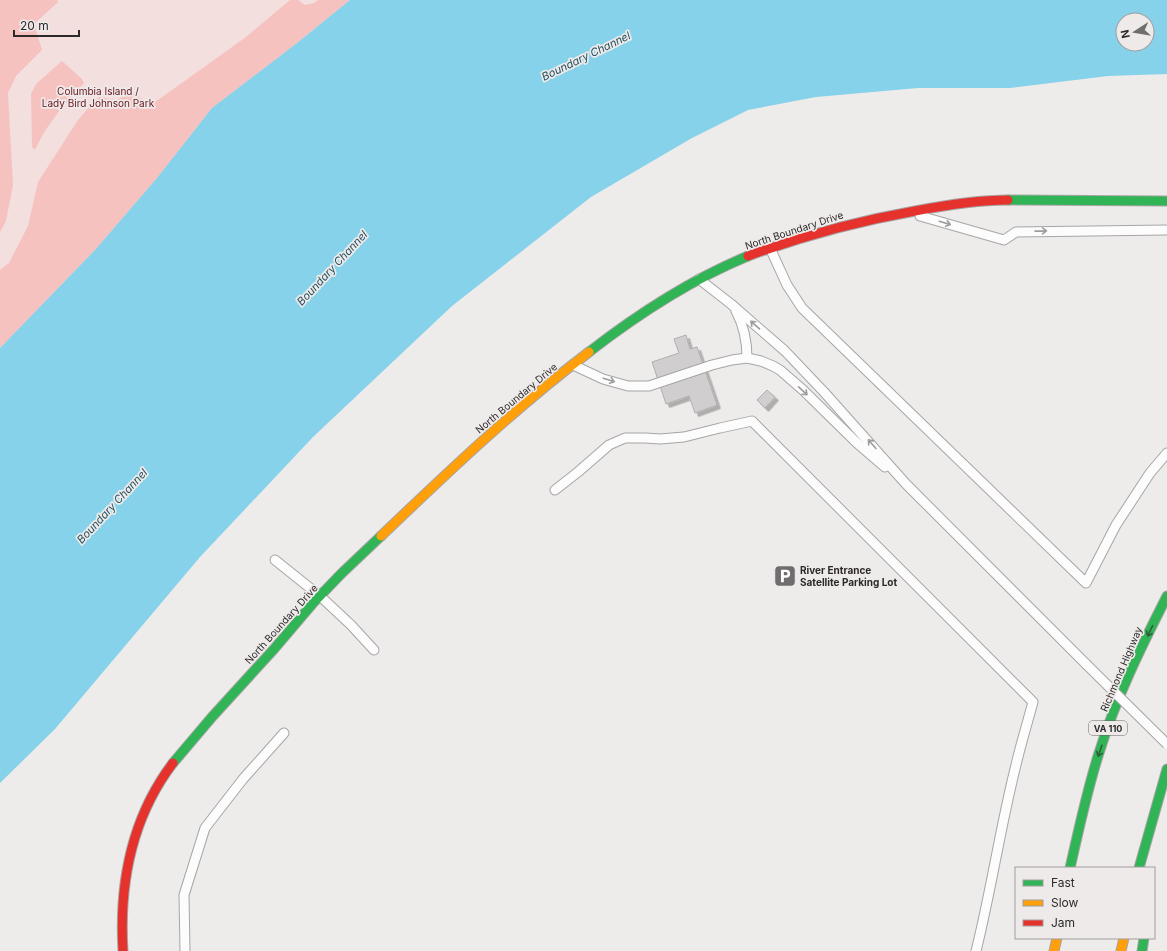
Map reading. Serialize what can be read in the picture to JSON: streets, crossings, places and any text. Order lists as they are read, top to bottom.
{
  "streets": {
    "main road": ["North Boundary Drive", "Richmond Highway", "VA 110"]
  },
  "water": ["Boundary Channel"],
  "parks": ["Columbia Island / Lady Bird Johnson Park"],
  "places": {
    "parking": ["River Entrance Satellite Parking Lot"]
  },
  "legend": ["Fast", "Slow", "Jam"],
  "scale_bar": "20 m",
  "north": "left"
}
